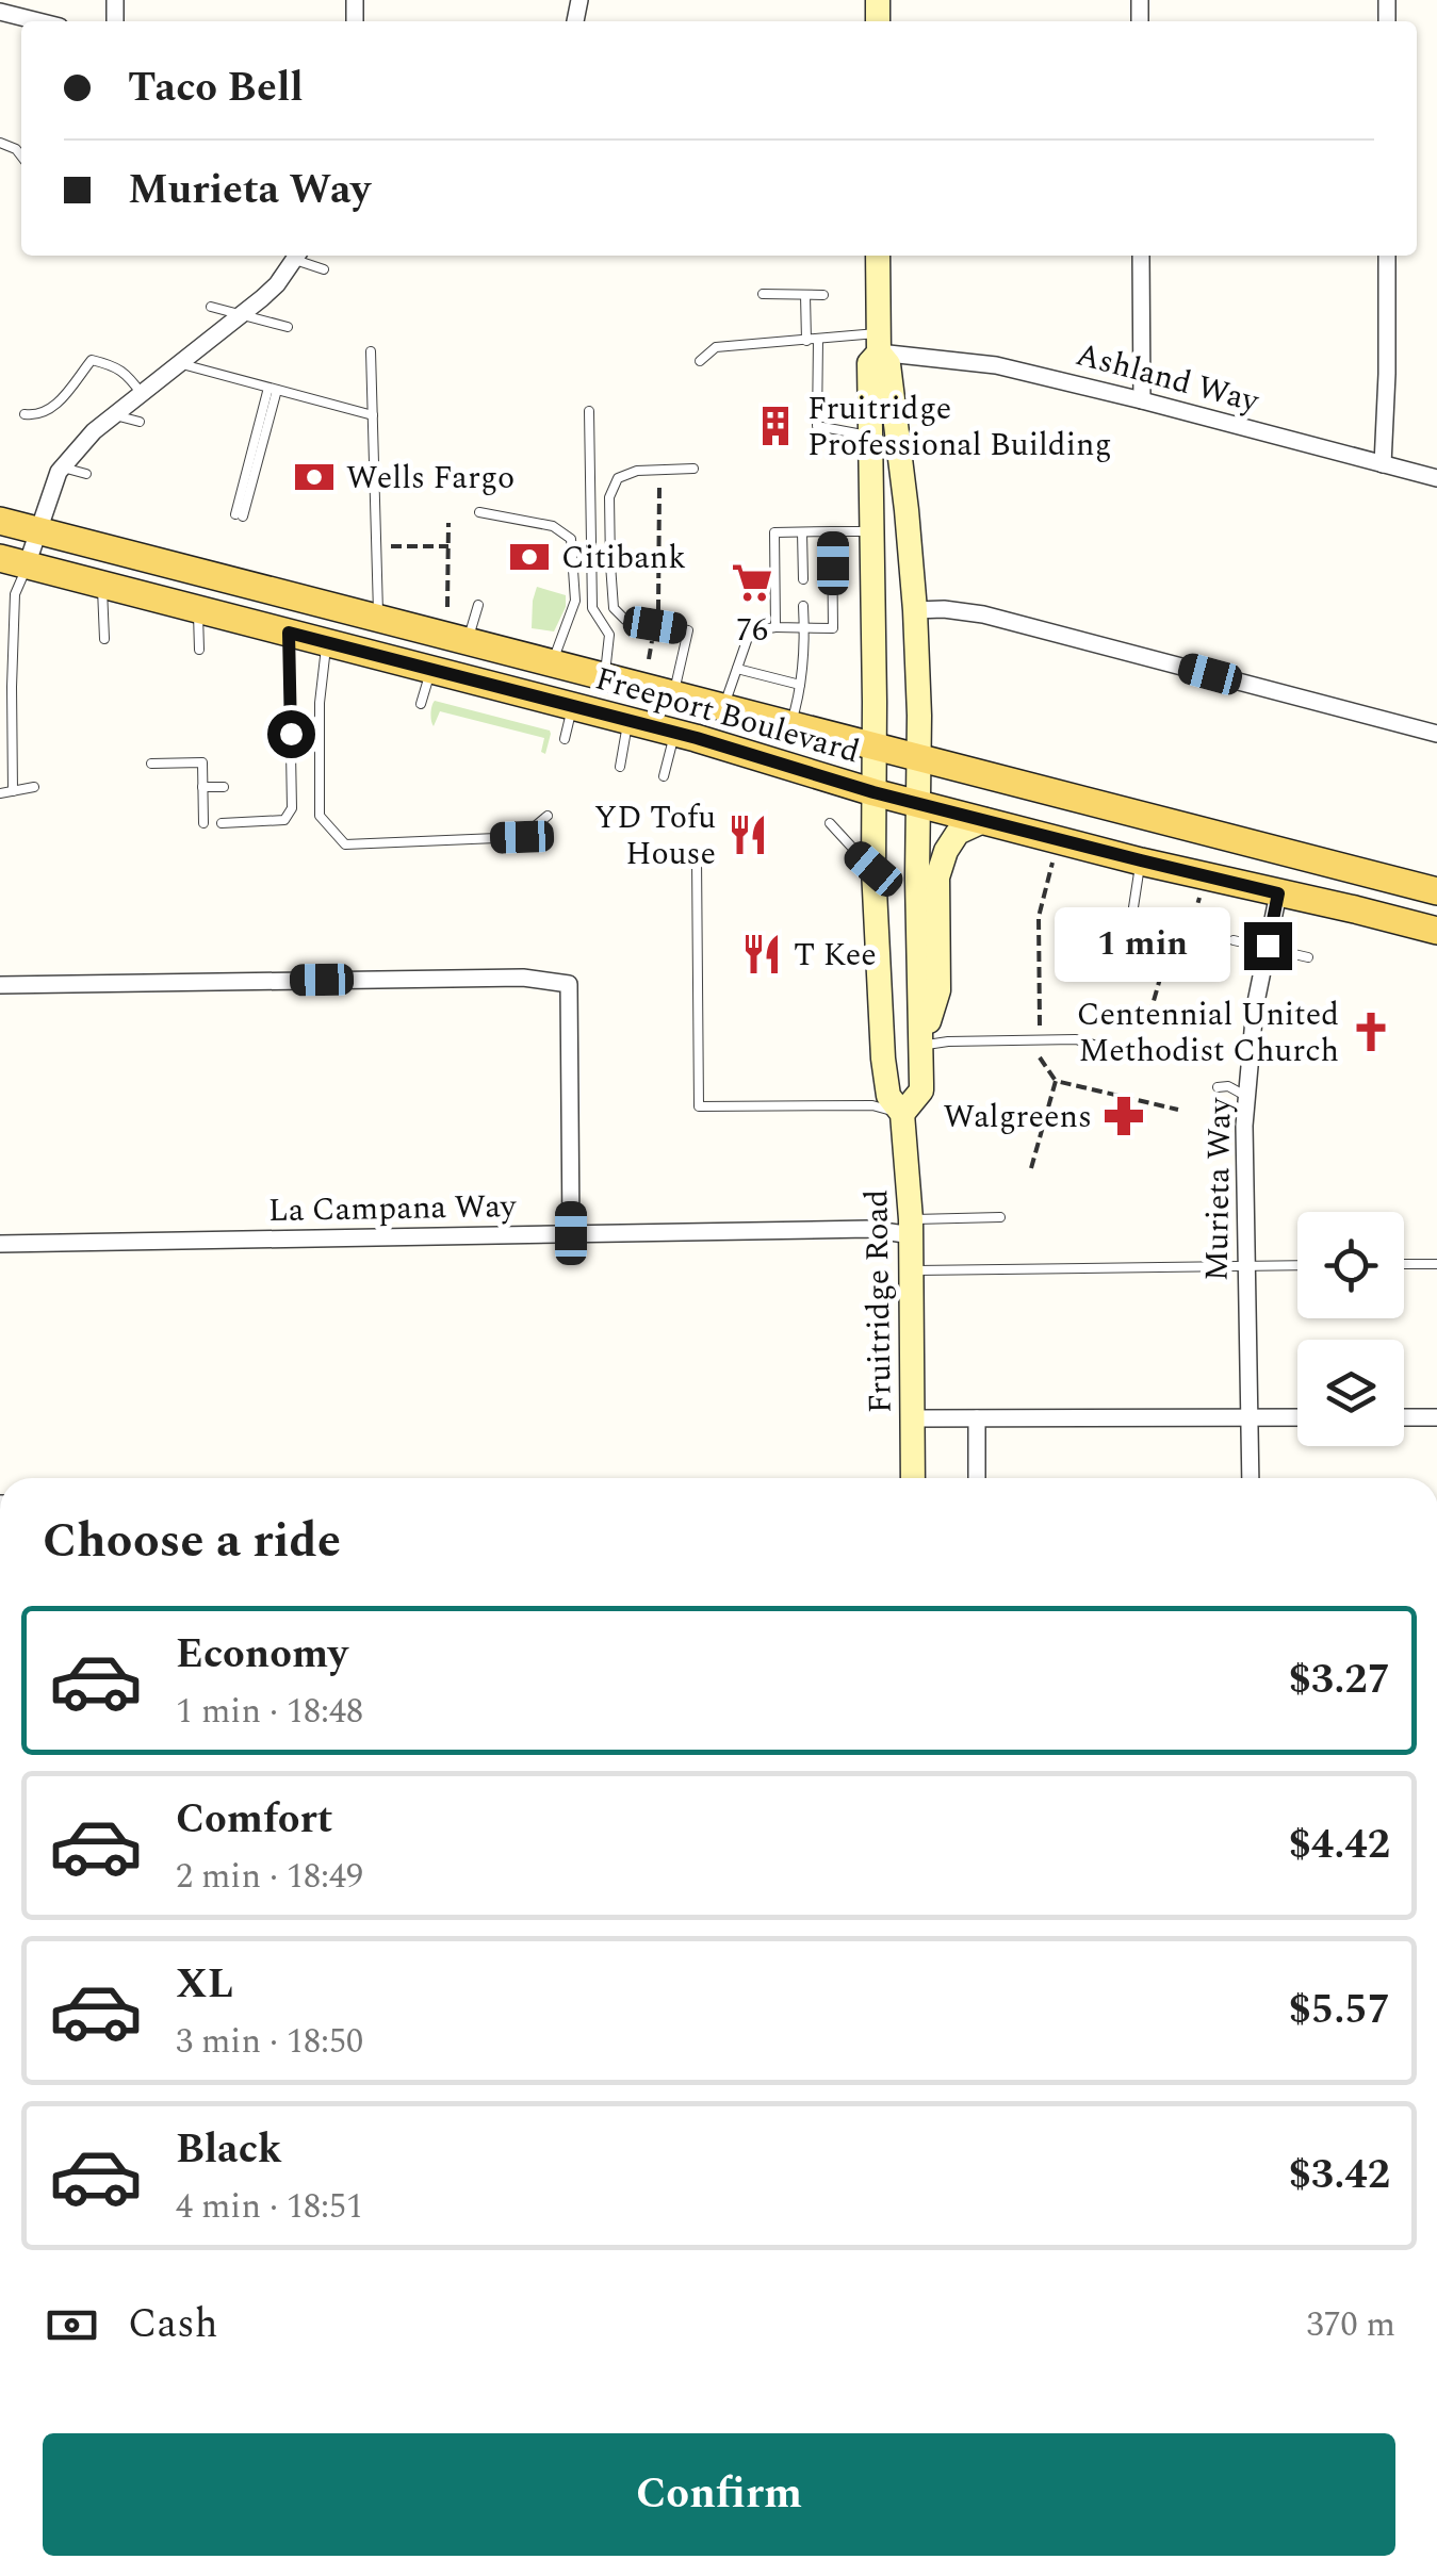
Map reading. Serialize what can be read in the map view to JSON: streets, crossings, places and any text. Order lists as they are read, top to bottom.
{
  "streets": {
    "main road": ["Freeport Boulevard", "Fruitridge Road"],
    "street": ["Ashland Way", "Murieta Way", "La Campana Way"]
  },
  "crossings": [
    ["Ashland Way", "Fruitridge Road"],
    ["Freeport Boulevard", "Murieta Way"],
    ["Freeport Boulevard", "Fruitridge Road"],
    ["La Campana Way", "Fruitridge Road"]
  ],
  "places": {
    "building": ["Fruitridge Professional Building"],
    "bank": ["Wells Fargo", "Citibank"],
    "supermarket": ["76"],
    "restaurant": ["YD Tofu House", "T Kee"],
    "church": ["Centennial United Methodist Church"],
    "pharmacy": ["Walgreens"]
  },
  "page": {
    "banner": ["Taco Bell", "Murieta Way"],
    "bubble": "1 min",
    "heading": "Choose a ride",
    "list": [
      {
        "name": "Economy",
        "note": "1 min · 18:48",
        "value": "$3.27"
      },
      {
        "name": "Comfort",
        "note": "2 min · 18:49",
        "value": "$4.42"
      },
      {
        "name": "XL",
        "note": "3 min · 18:50",
        "value": "$5.57"
      },
      {
        "name": "Black",
        "note": "4 min · 18:51",
        "value": "$3.42"
      }
    ],
    "pay": ["Cash", "370 m"],
    "buttons": "Confirm"
  }
}
